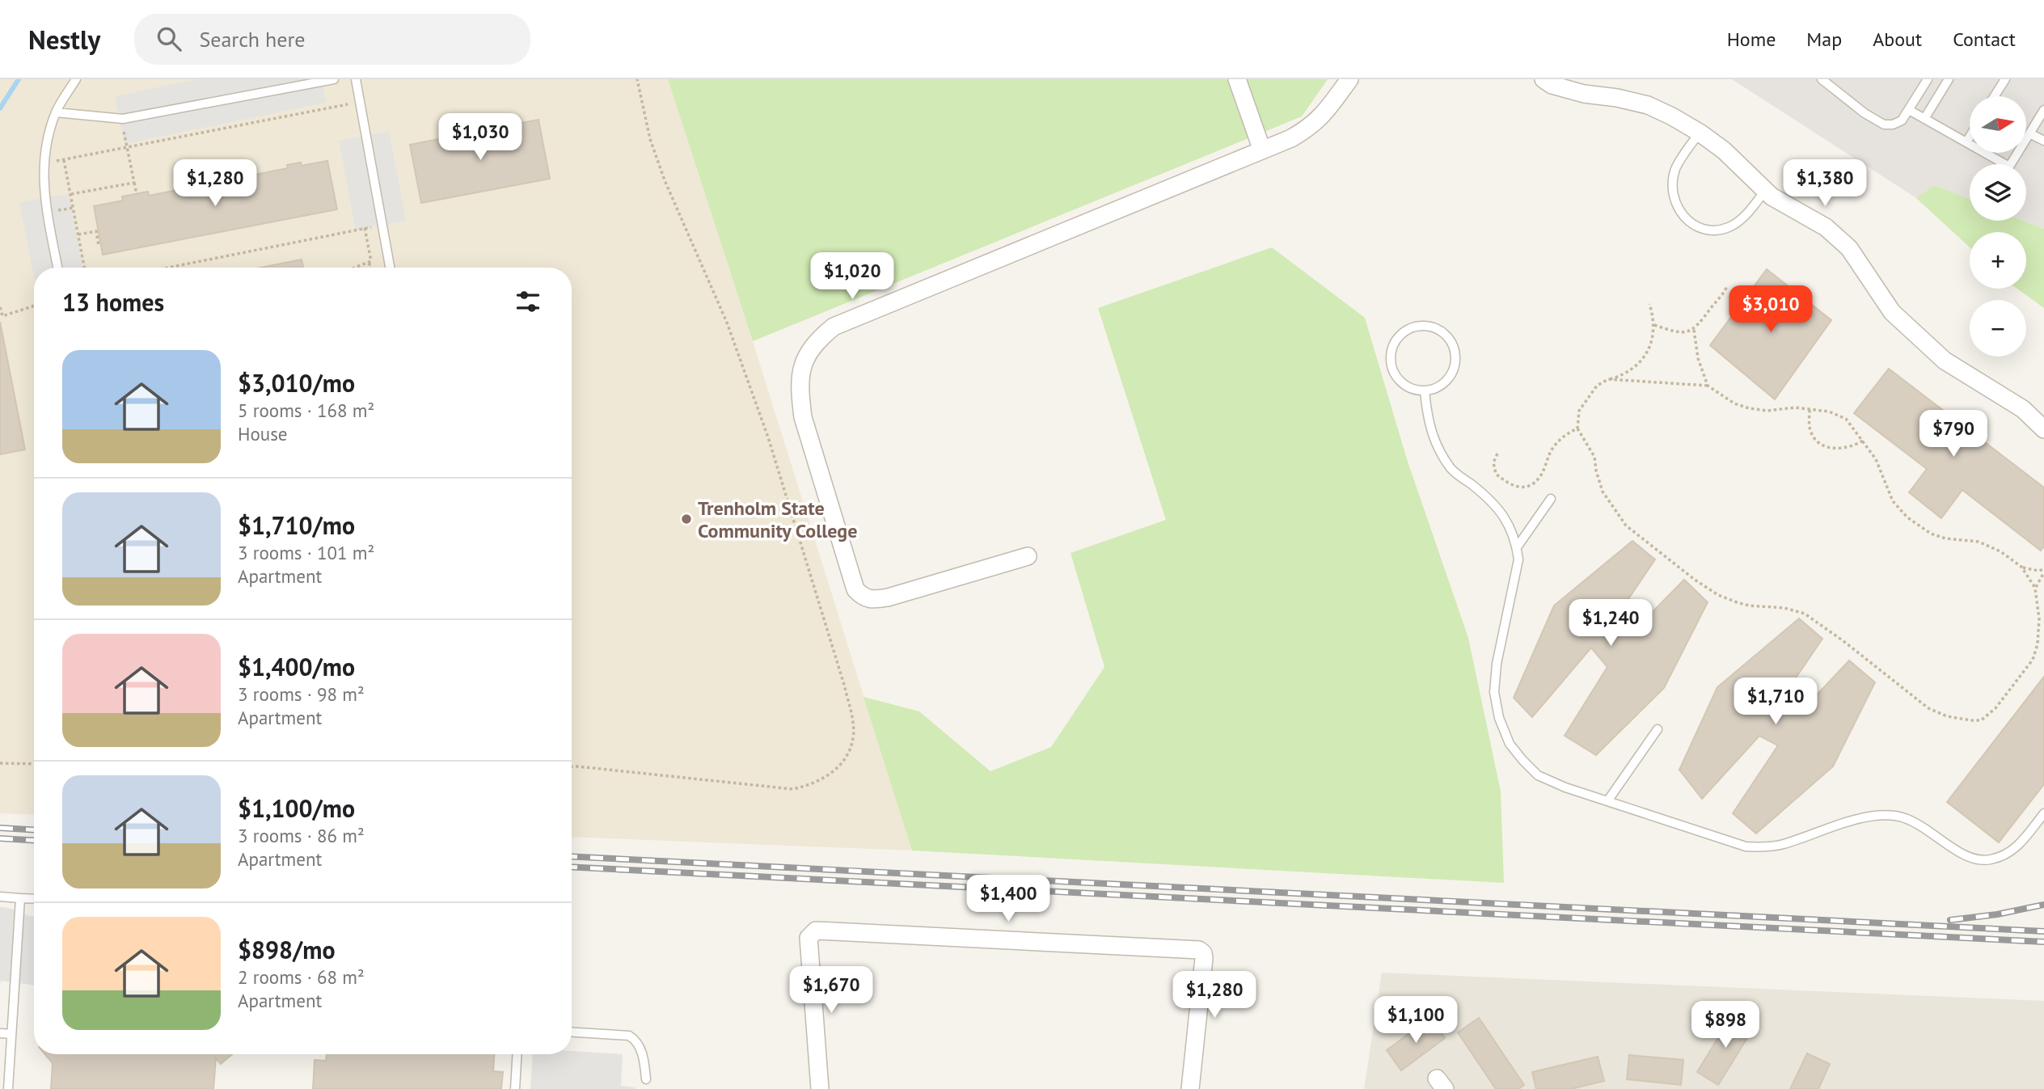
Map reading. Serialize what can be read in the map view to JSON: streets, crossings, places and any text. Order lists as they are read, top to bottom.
{
  "places": ["Trenholm State Community College"],
  "north": "right",
  "page": {
    "header": "Nestly",
    "search": "Search here",
    "nav": [
      "Home",
      "Map",
      "About",
      "Contact"
    ],
    "map_buttons": ["+", "−"],
    "price": [
      "$1,030",
      "$1,280",
      "$1,380",
      "$1,020",
      "$3,010",
      "$790",
      "$1,240",
      "$1,710",
      "$1,400",
      "$1,670",
      "$1,280",
      "$1,100",
      "$898"
    ],
    "heading": "13 homes",
    "list": [
      {
        "name": "$3,010/mo",
        "note": "5 rooms · 168 m² · House"
      },
      {
        "name": "$1,710/mo",
        "note": "3 rooms · 101 m² · Apartment"
      },
      {
        "name": "$1,400/mo",
        "note": "3 rooms · 98 m² · Apartment"
      },
      {
        "name": "$1,100/mo",
        "note": "3 rooms · 86 m² · Apartment"
      },
      {
        "name": "$898/mo",
        "note": "2 rooms · 68 m² · Apartment"
      }
    ]
  }
}
